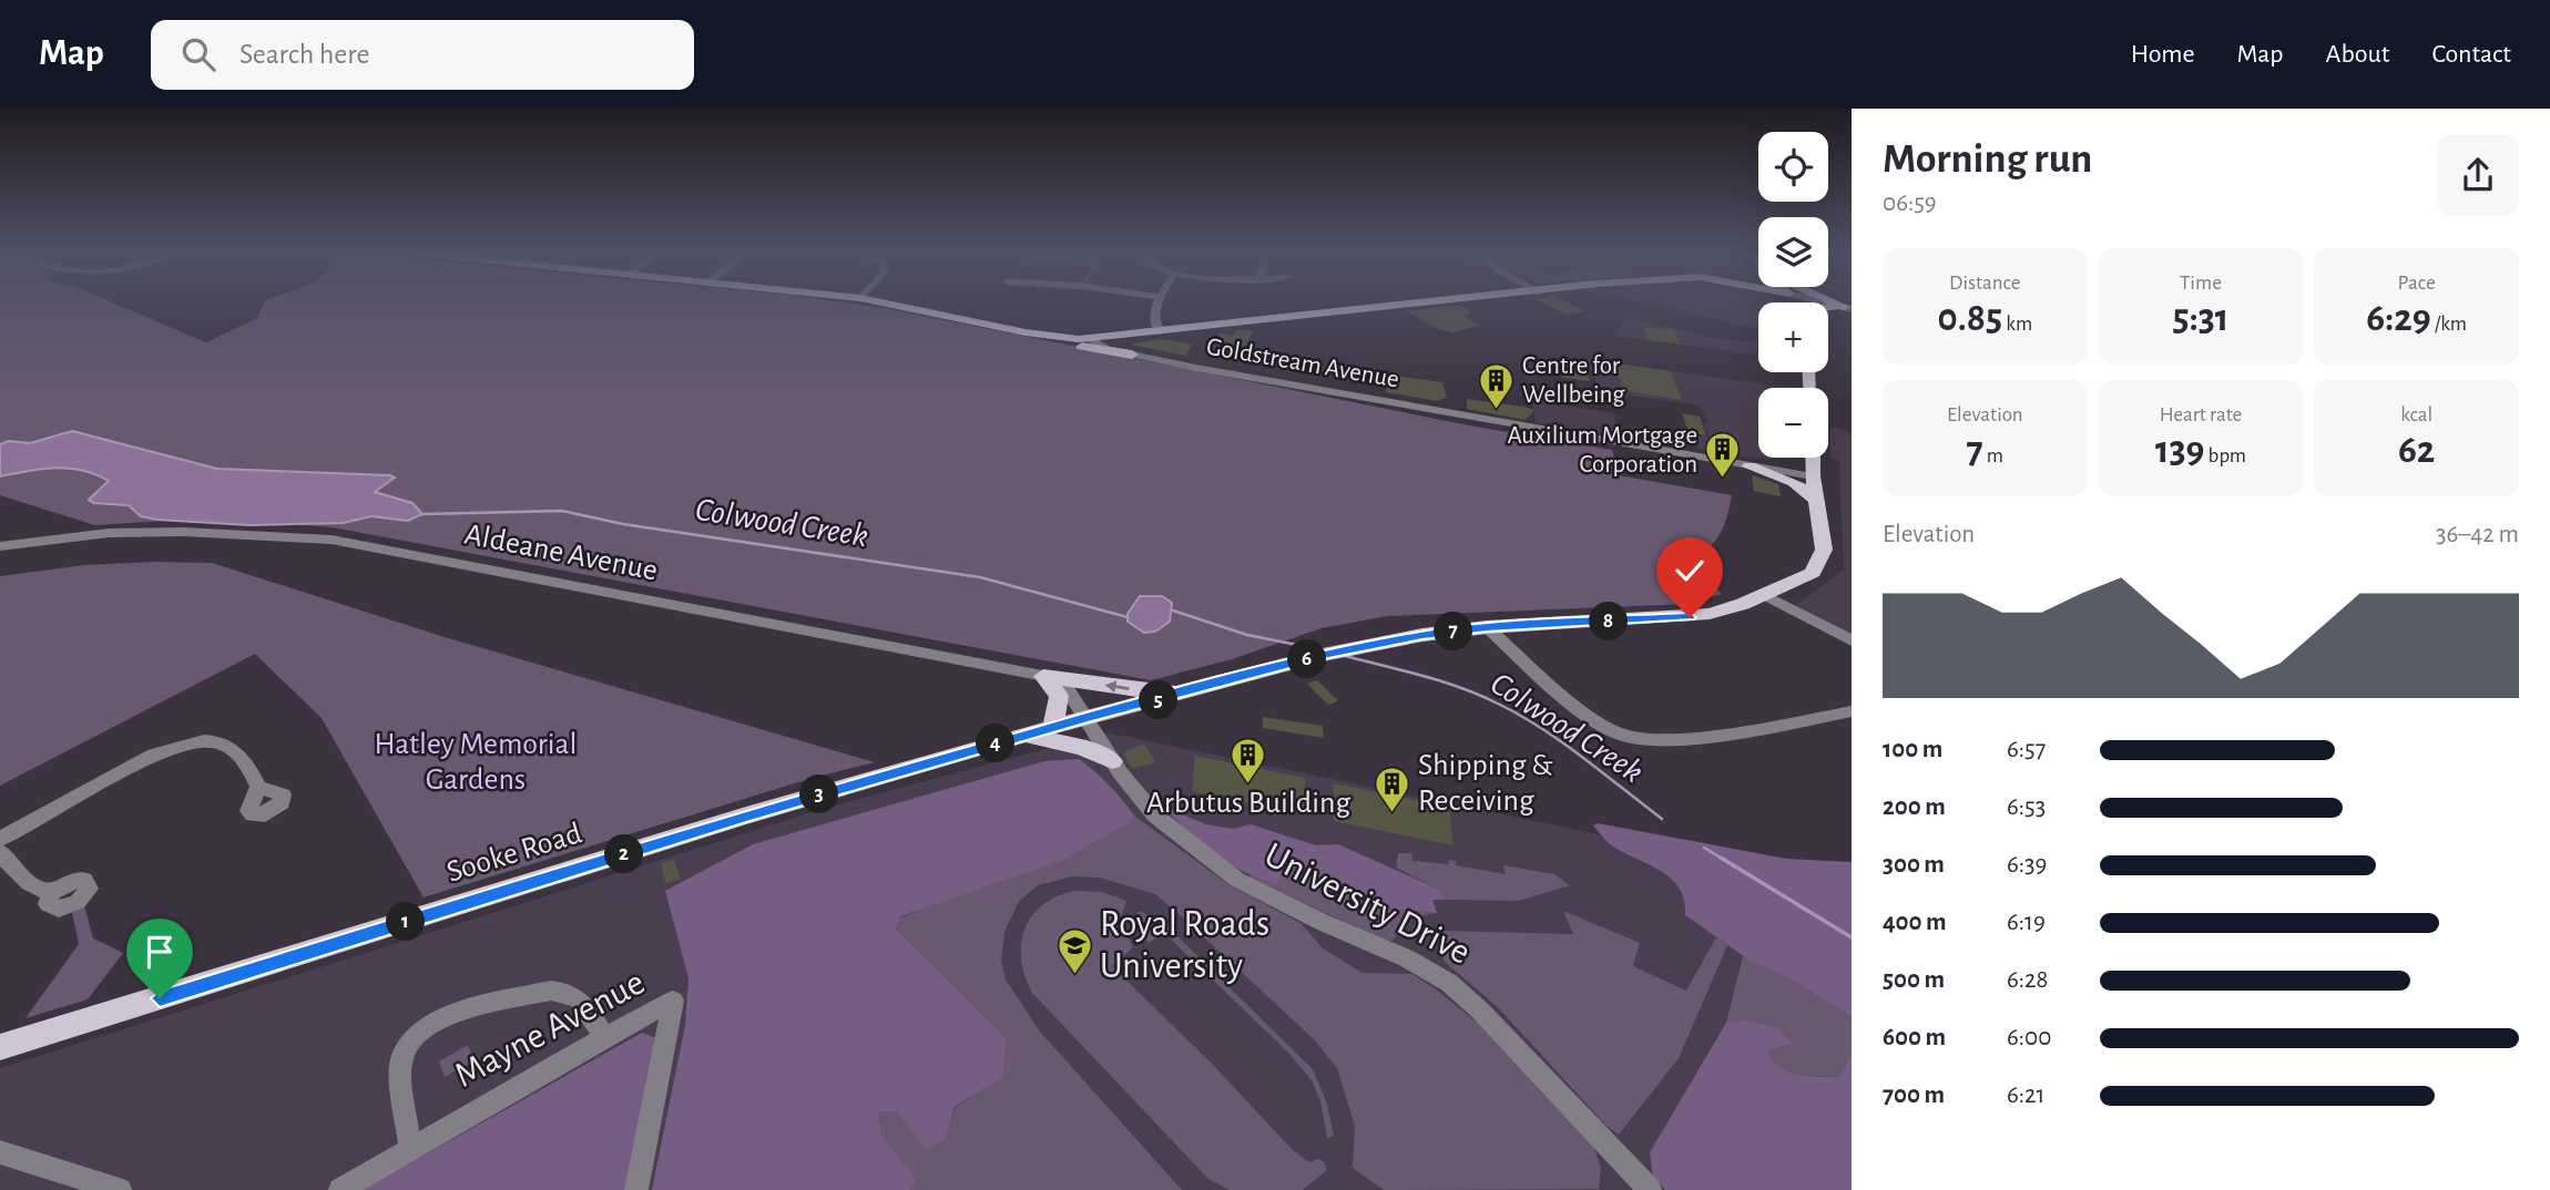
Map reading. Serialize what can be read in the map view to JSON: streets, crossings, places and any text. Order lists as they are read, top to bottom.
{
  "streets": {
    "main road": ["Goldstream Avenue", "Sooke Road"],
    "street": ["Aldeane Avenue", "University Drive", "Mayne Avenue"]
  },
  "crossings": [
    ["Goldstream Avenue", "Sooke Road"],
    ["Aldeane Avenue", "Sooke Road"],
    ["Aldeane Avenue", "University Drive"],
    ["Sooke Road", "University Drive"]
  ],
  "water": ["Colwood Creek"],
  "parks": ["Hatley Memorial Gardens"],
  "places": {
    "building": [
      "Centre for Wellbeing",
      "Auxilium Mortgage Corporation",
      "Arbutus Building",
      "Shipping & Receiving"
    ],
    "school or university": ["Royal Roads University"]
  },
  "page": {
    "header": "Map",
    "search": "Search here",
    "nav": [
      "Home",
      "Map",
      "About",
      "Contact"
    ],
    "heading": ["Morning run", "06:59"],
    "map_buttons": ["+", "−"],
    "stats": [
      ["Distance", "0.85 km"],
      ["Time", "5:31"],
      ["Pace", "6:29 /km"],
      ["Elevation", "7 m"],
      ["Heart rate", "139 bpm"],
      ["kcal", "62"]
    ],
    "chart": ["Elevation", "36–42 m"],
    "pins": [
      "8",
      "7",
      "6",
      "5",
      "4",
      "3",
      "2",
      "1"
    ],
    "list": [
      {
        "name": "100 m",
        "note": "6:57"
      },
      {
        "name": "200 m",
        "note": "6:53"
      },
      {
        "name": "300 m",
        "note": "6:39"
      },
      {
        "name": "400 m",
        "note": "6:19"
      },
      {
        "name": "500 m",
        "note": "6:28"
      },
      {
        "name": "600 m",
        "note": "6:00"
      },
      {
        "name": "700 m",
        "note": "6:21"
      }
    ]
  }
}
